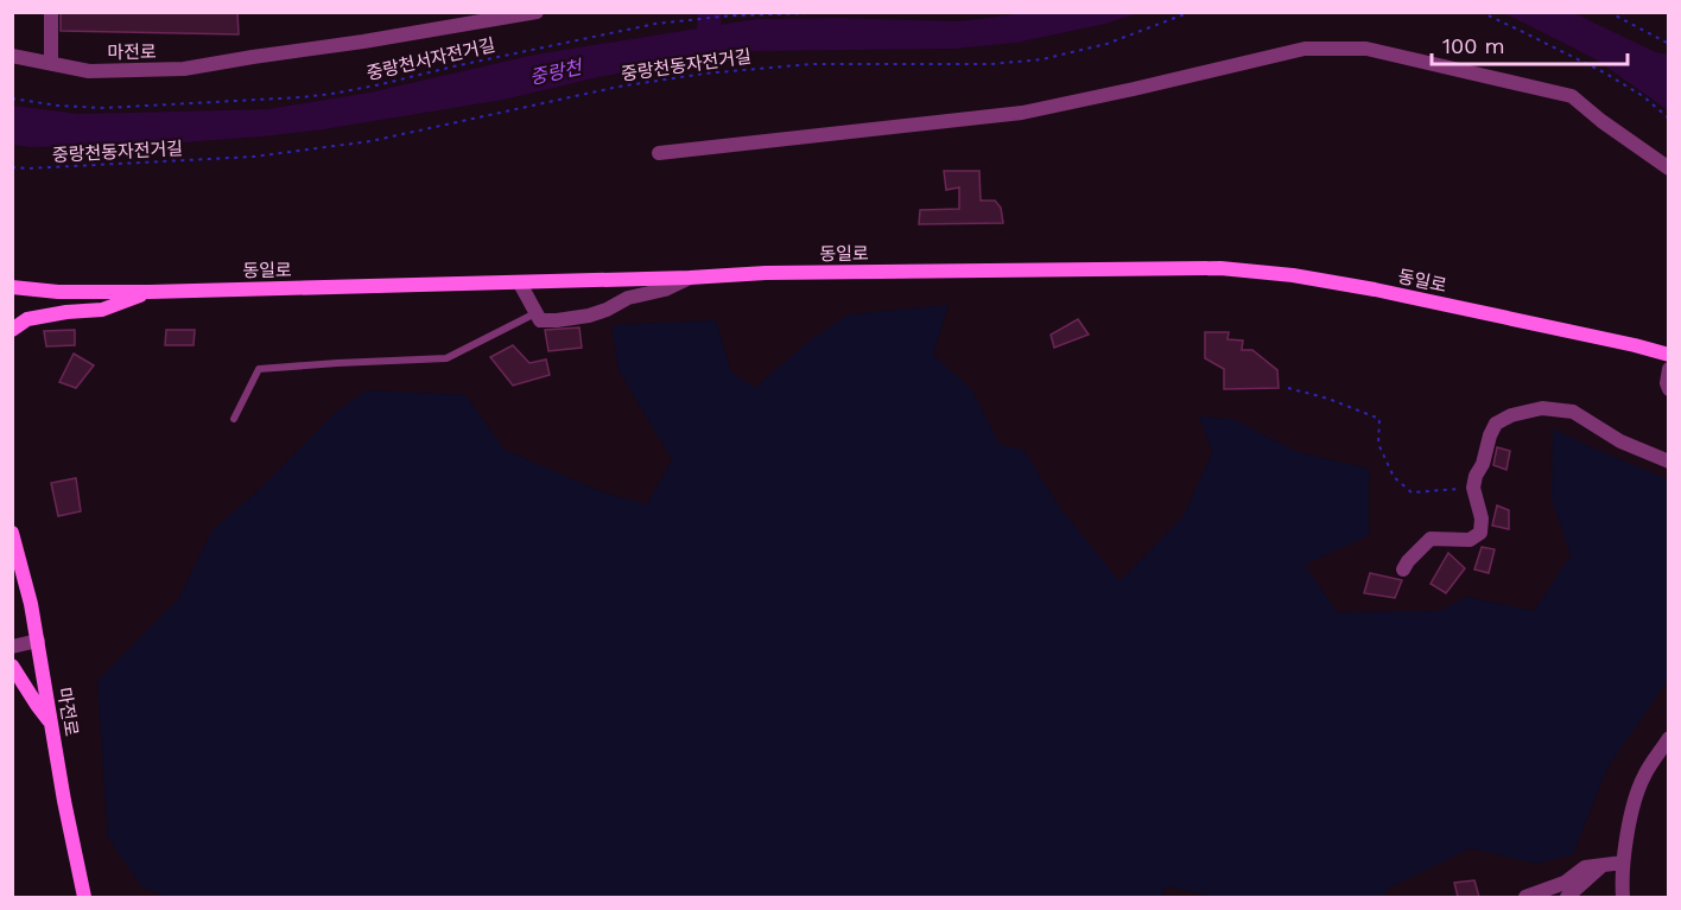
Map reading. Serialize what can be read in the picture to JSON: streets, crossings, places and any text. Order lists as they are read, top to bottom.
{
  "streets": {
    "street": ["마전로", "동일로"],
    "path": ["중랑천서자전거길", "중랑천동자전거길"]
  },
  "water": ["중랑천"],
  "scale_bar": "100 m"
}
